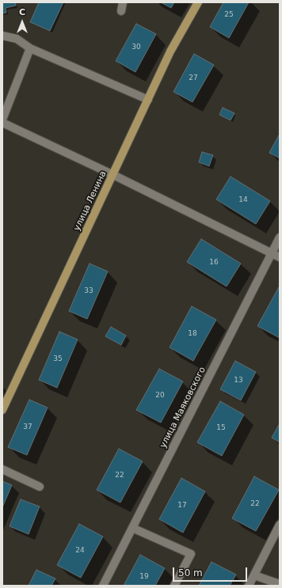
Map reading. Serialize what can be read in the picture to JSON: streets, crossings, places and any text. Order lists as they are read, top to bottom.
{
  "streets": {
    "main road": ["улица Ленина"],
    "street": ["улица Маяковского"]
  },
  "house_numbers": [
    "25",
    "30",
    "27",
    "14",
    "16",
    "33",
    "18",
    "35",
    "13",
    "20",
    "37",
    "15",
    "22",
    "22",
    "17",
    "24",
    "19"
  ],
  "scale_bar": "50 m",
  "north": "top"
}
